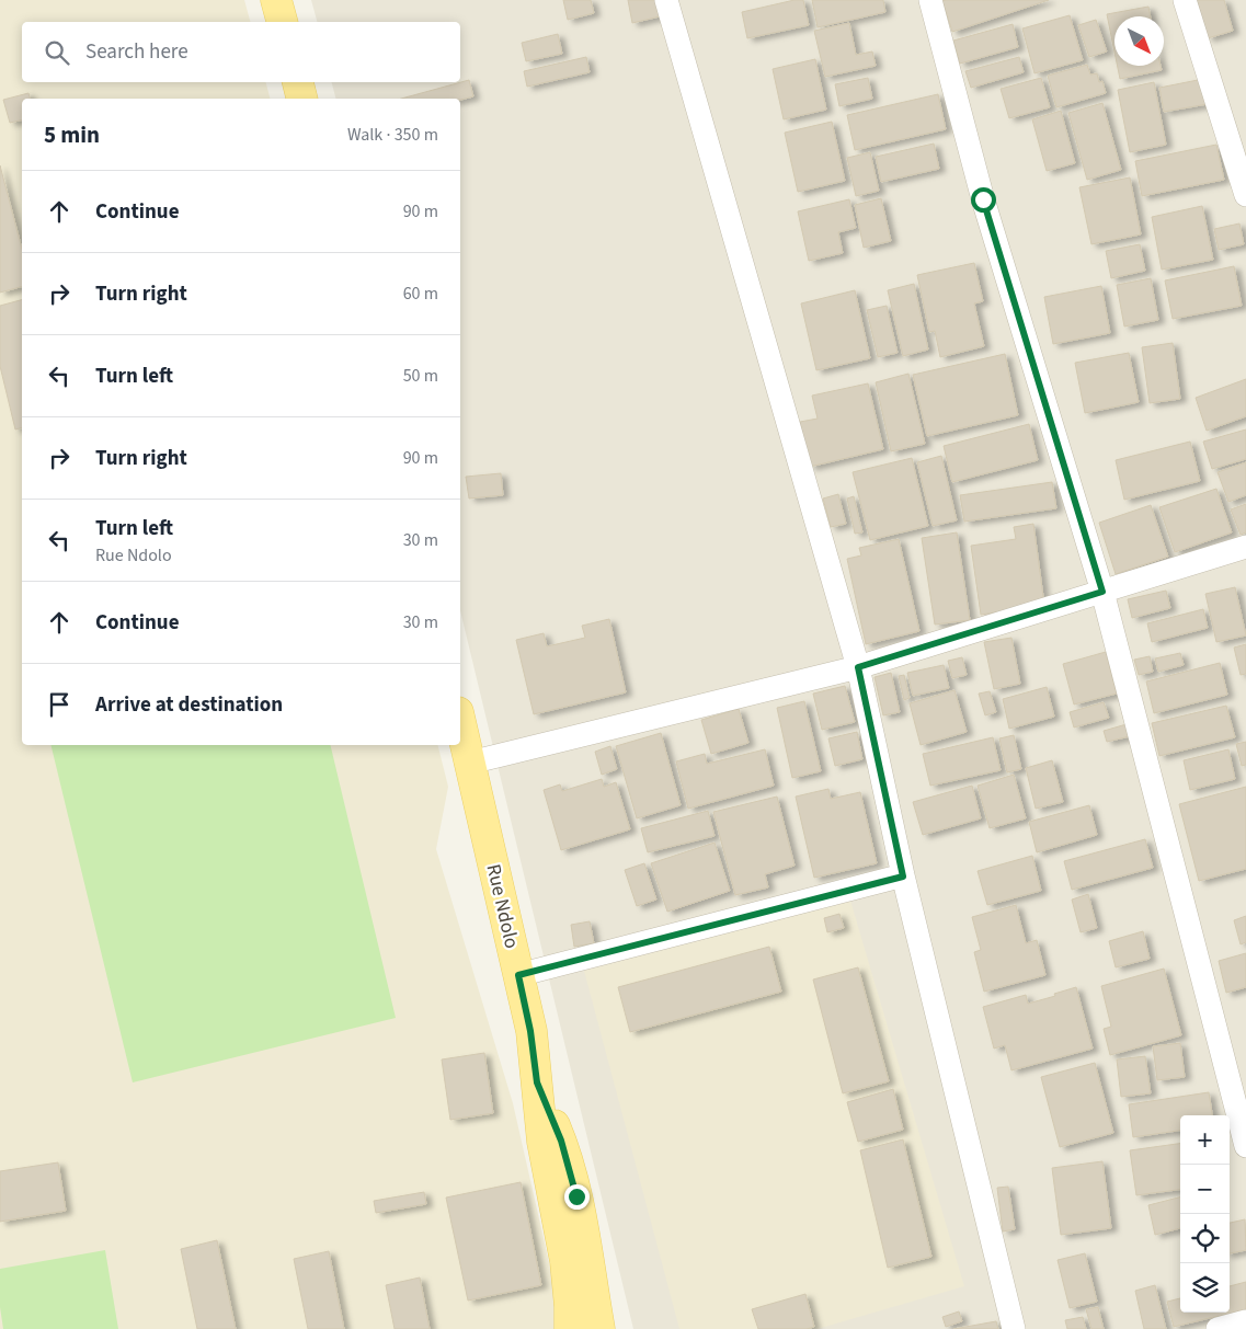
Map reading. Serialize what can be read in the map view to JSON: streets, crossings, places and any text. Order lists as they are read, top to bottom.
{
  "streets": {
    "main road": ["Rue Ndolo"]
  },
  "north": "bottom right",
  "page": {
    "search": "Search here",
    "heading": ["5 min", "Walk · 350 m"],
    "list": [
      ["Continue", "90 m"],
      ["Turn right", "60 m"],
      ["Turn left", "50 m"],
      ["Turn right", "90 m"],
      ["Turn left", "Rue Ndolo", "30 m"],
      ["Continue", "30 m"],
      "Arrive at destination"
    ],
    "map_buttons": ["+", "−"]
  }
}
